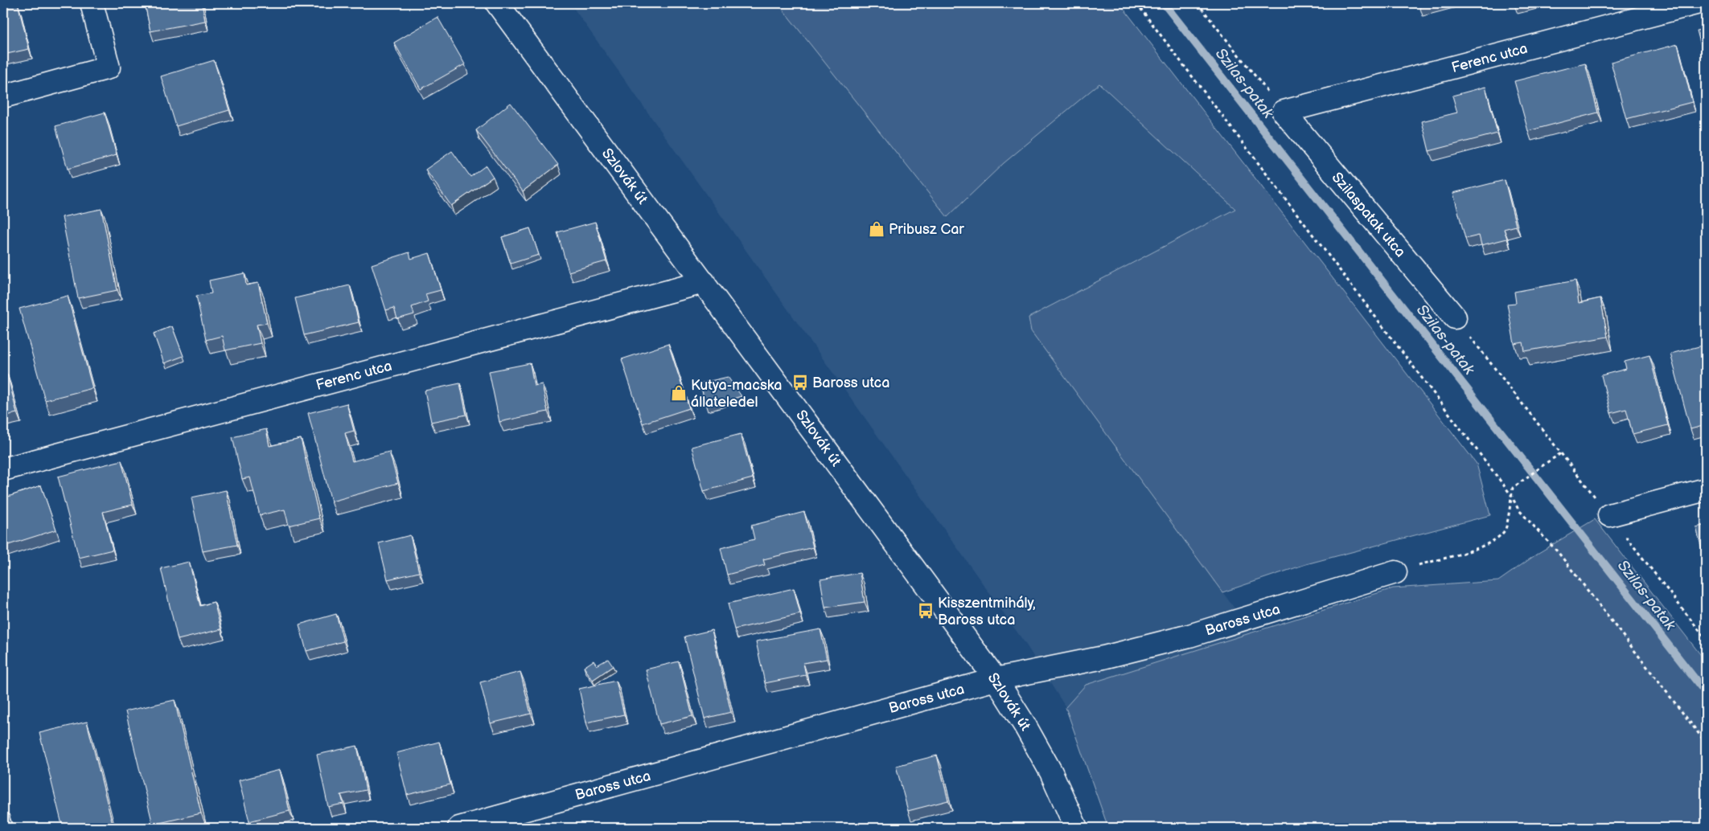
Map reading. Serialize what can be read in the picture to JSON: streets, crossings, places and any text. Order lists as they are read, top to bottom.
{
  "streets": {
    "street": [
      "Ferenc utca",
      "Szlovák út",
      "Szilaspatak utca",
      "Baross utca"
    ]
  },
  "crossings": [
    ["Ferenc utca", "Szlovák út"],
    ["Ferenc utca", "Szilaspatak utca"],
    ["Szlovák út", "Baross utca"]
  ],
  "water": ["Szilas-patak"],
  "places": {
    "shop": ["Pribusz Car", "Kutya-macska állateledel"],
    "bus stop": ["Baross utca", "Kisszentmihály, Baross utca"]
  }
}
